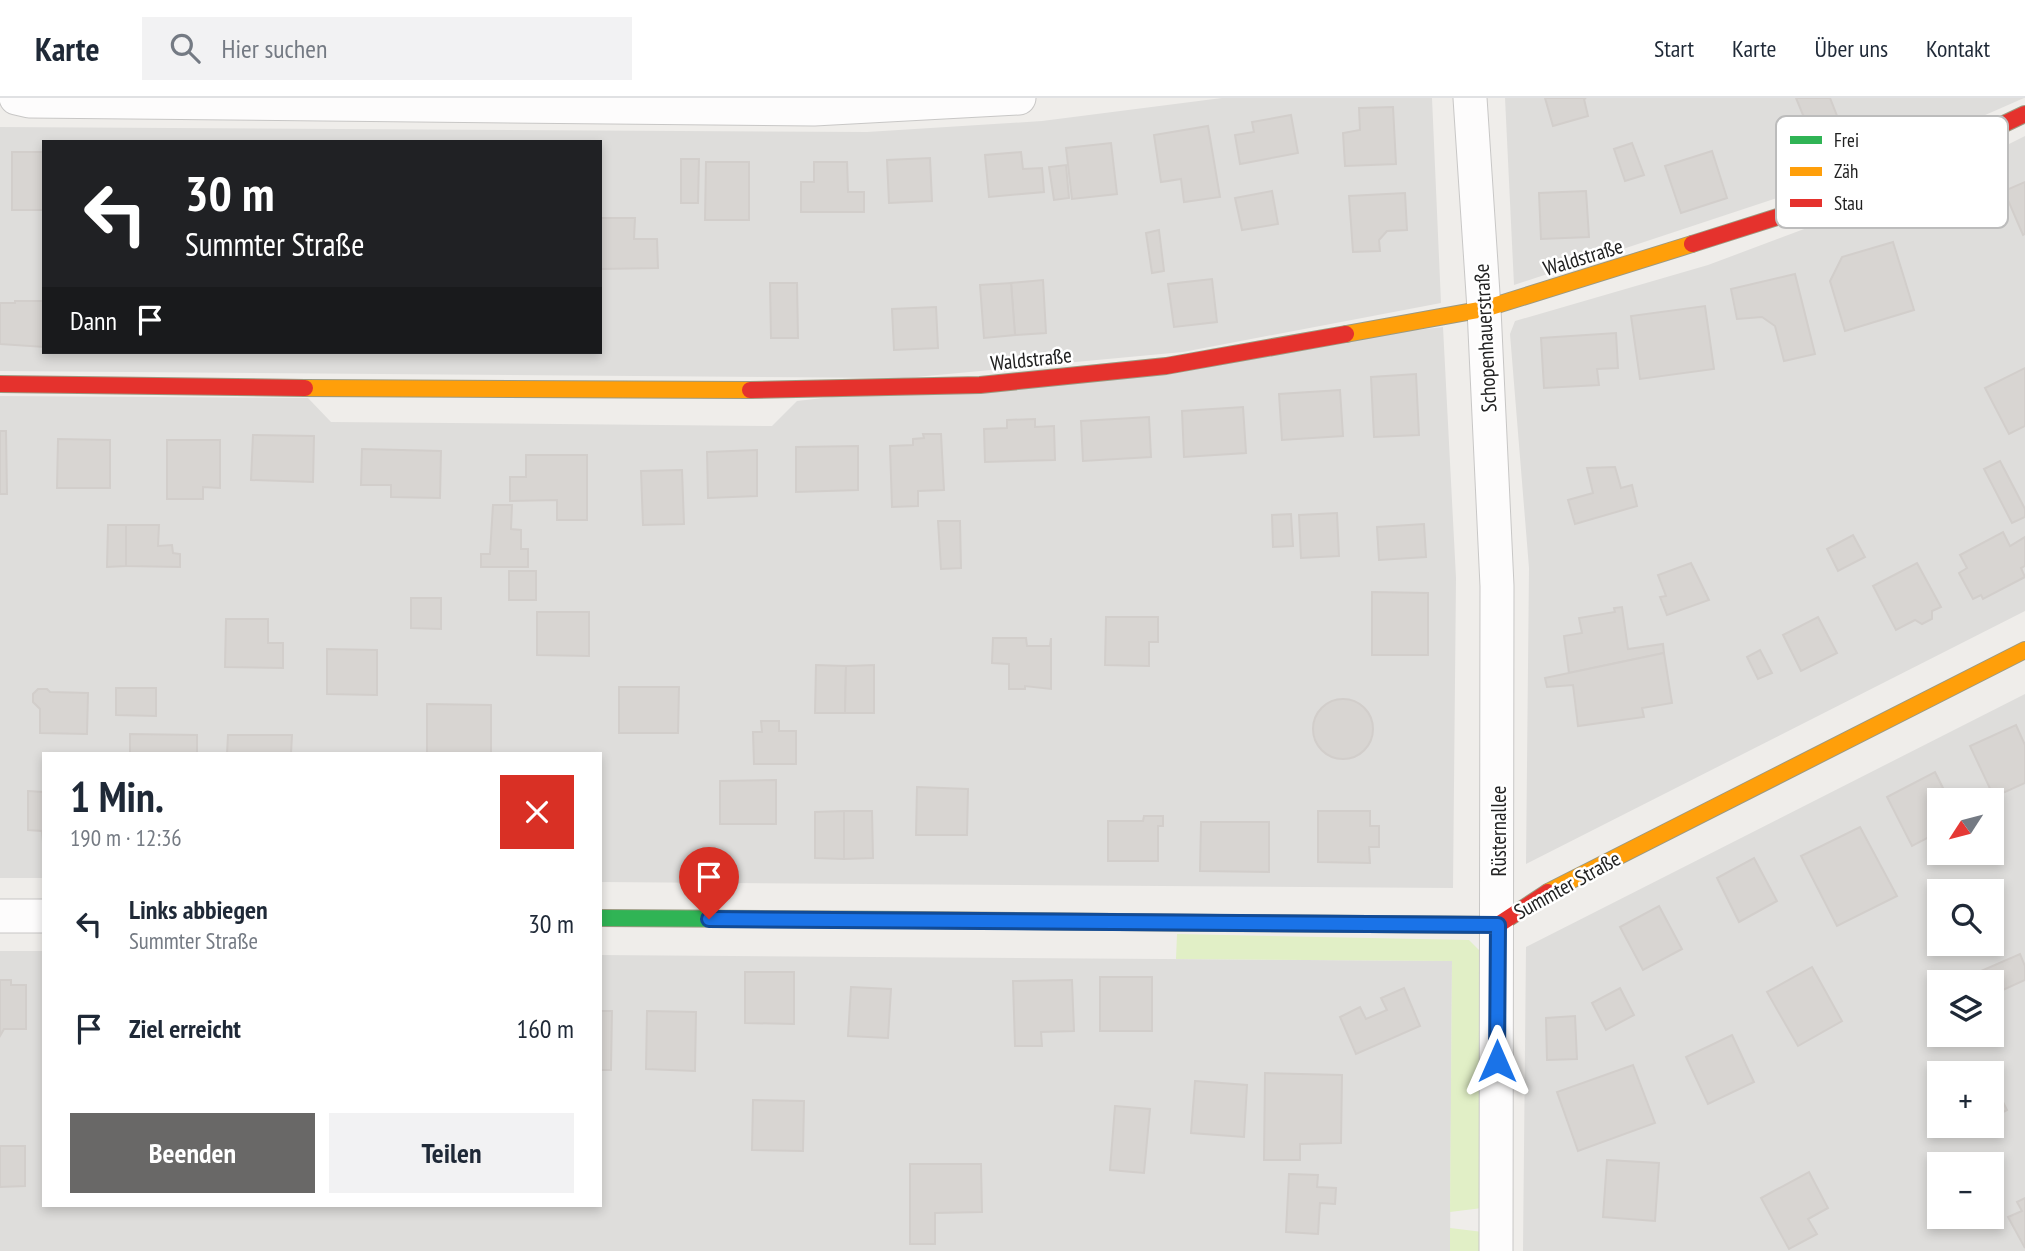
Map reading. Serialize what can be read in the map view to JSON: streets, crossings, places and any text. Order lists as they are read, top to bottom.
{
  "streets": {
    "street": [
      "Waldstraße",
      "Schopenhauerstraße",
      "Rüsternallee",
      "Summter Straße"
    ]
  },
  "crossings": [
    ["Waldstraße", "Schopenhauerstraße"],
    ["Schopenhauerstraße", "Rüsternallee"],
    ["Rüsternallee", "Summter Straße"]
  ],
  "legend": ["Frei", "Zäh", "Stau"],
  "north": "bottom left",
  "page": {
    "header": "Karte",
    "search": "Hier suchen",
    "nav": [
      "Start",
      "Karte",
      "Über uns",
      "Kontakt"
    ],
    "turn": ["30 m", "Summter Straße"],
    "then": "Dann",
    "heading": ["1 Min.", "190 m · 12:36"],
    "map_buttons": ["+", "−"],
    "list": [
      {
        "name": "Links abbiegen",
        "note": "Summter Straße",
        "value": "30 m"
      },
      {
        "name": "Ziel erreicht",
        "value": "160 m"
      }
    ],
    "buttons": ["Beenden", "Teilen"]
  }
}
